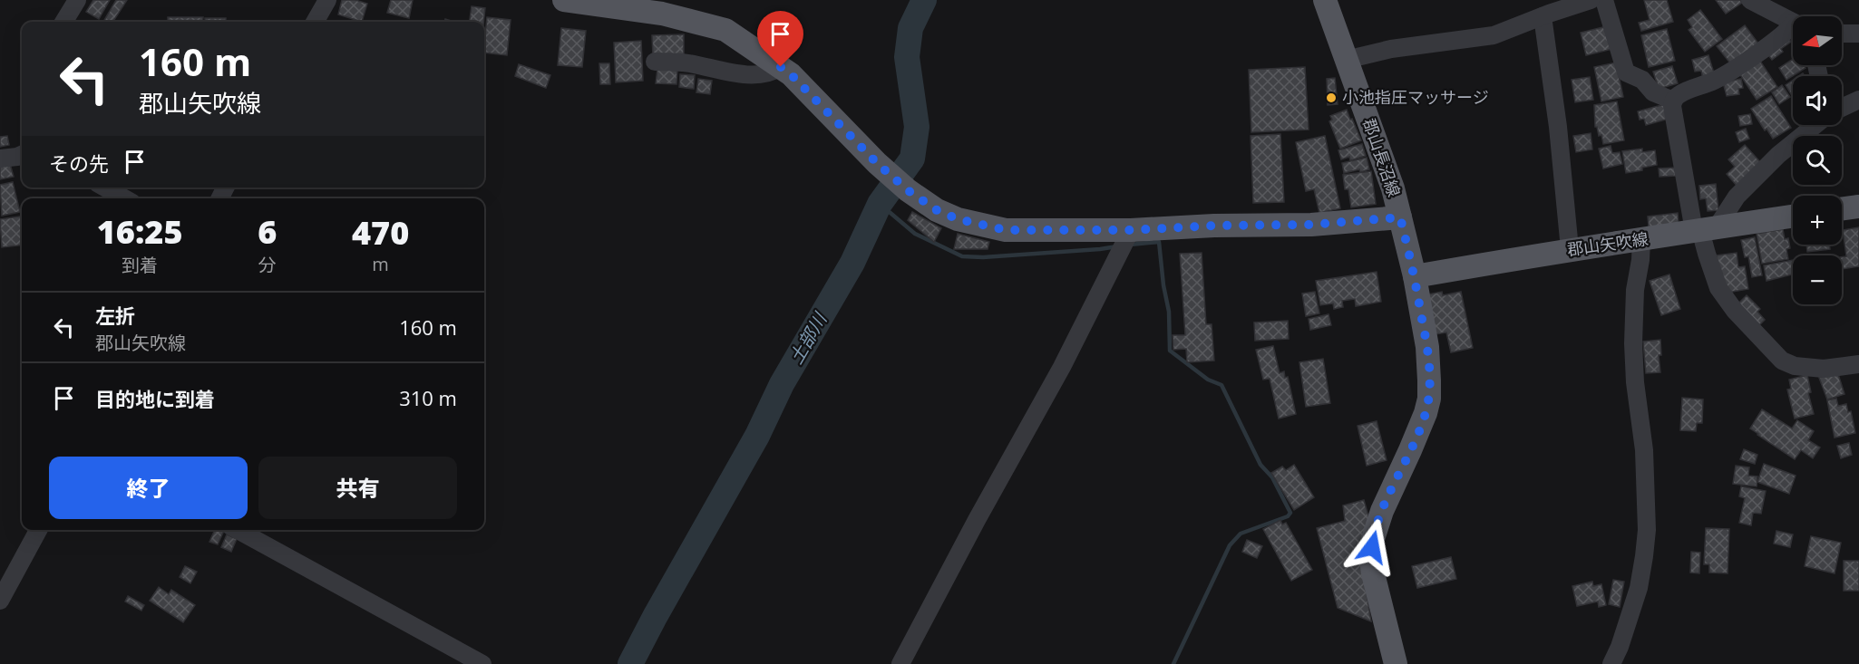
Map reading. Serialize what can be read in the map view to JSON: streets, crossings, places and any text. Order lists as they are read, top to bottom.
{
  "streets": {
    "main road": ["郡山長沼線", "郡山矢吹線"]
  },
  "crossings": [
    ["郡山長沼線", "郡山矢吹線"]
  ],
  "water": ["土部川"],
  "places": ["小池指圧マッサージ"],
  "north": "left",
  "page": {
    "map_buttons": ["+", "−"],
    "turn": ["160 m", "郡山矢吹線"],
    "then": "その先",
    "eta": [
      "16:25",
      "到着",
      "6",
      "分",
      "470",
      "m"
    ],
    "list": [
      {
        "name": "左折",
        "note": "郡山矢吹線",
        "value": "160 m"
      },
      {
        "name": "目的地に到着",
        "value": "310 m"
      }
    ],
    "buttons": ["終了", "共有"]
  }
}
